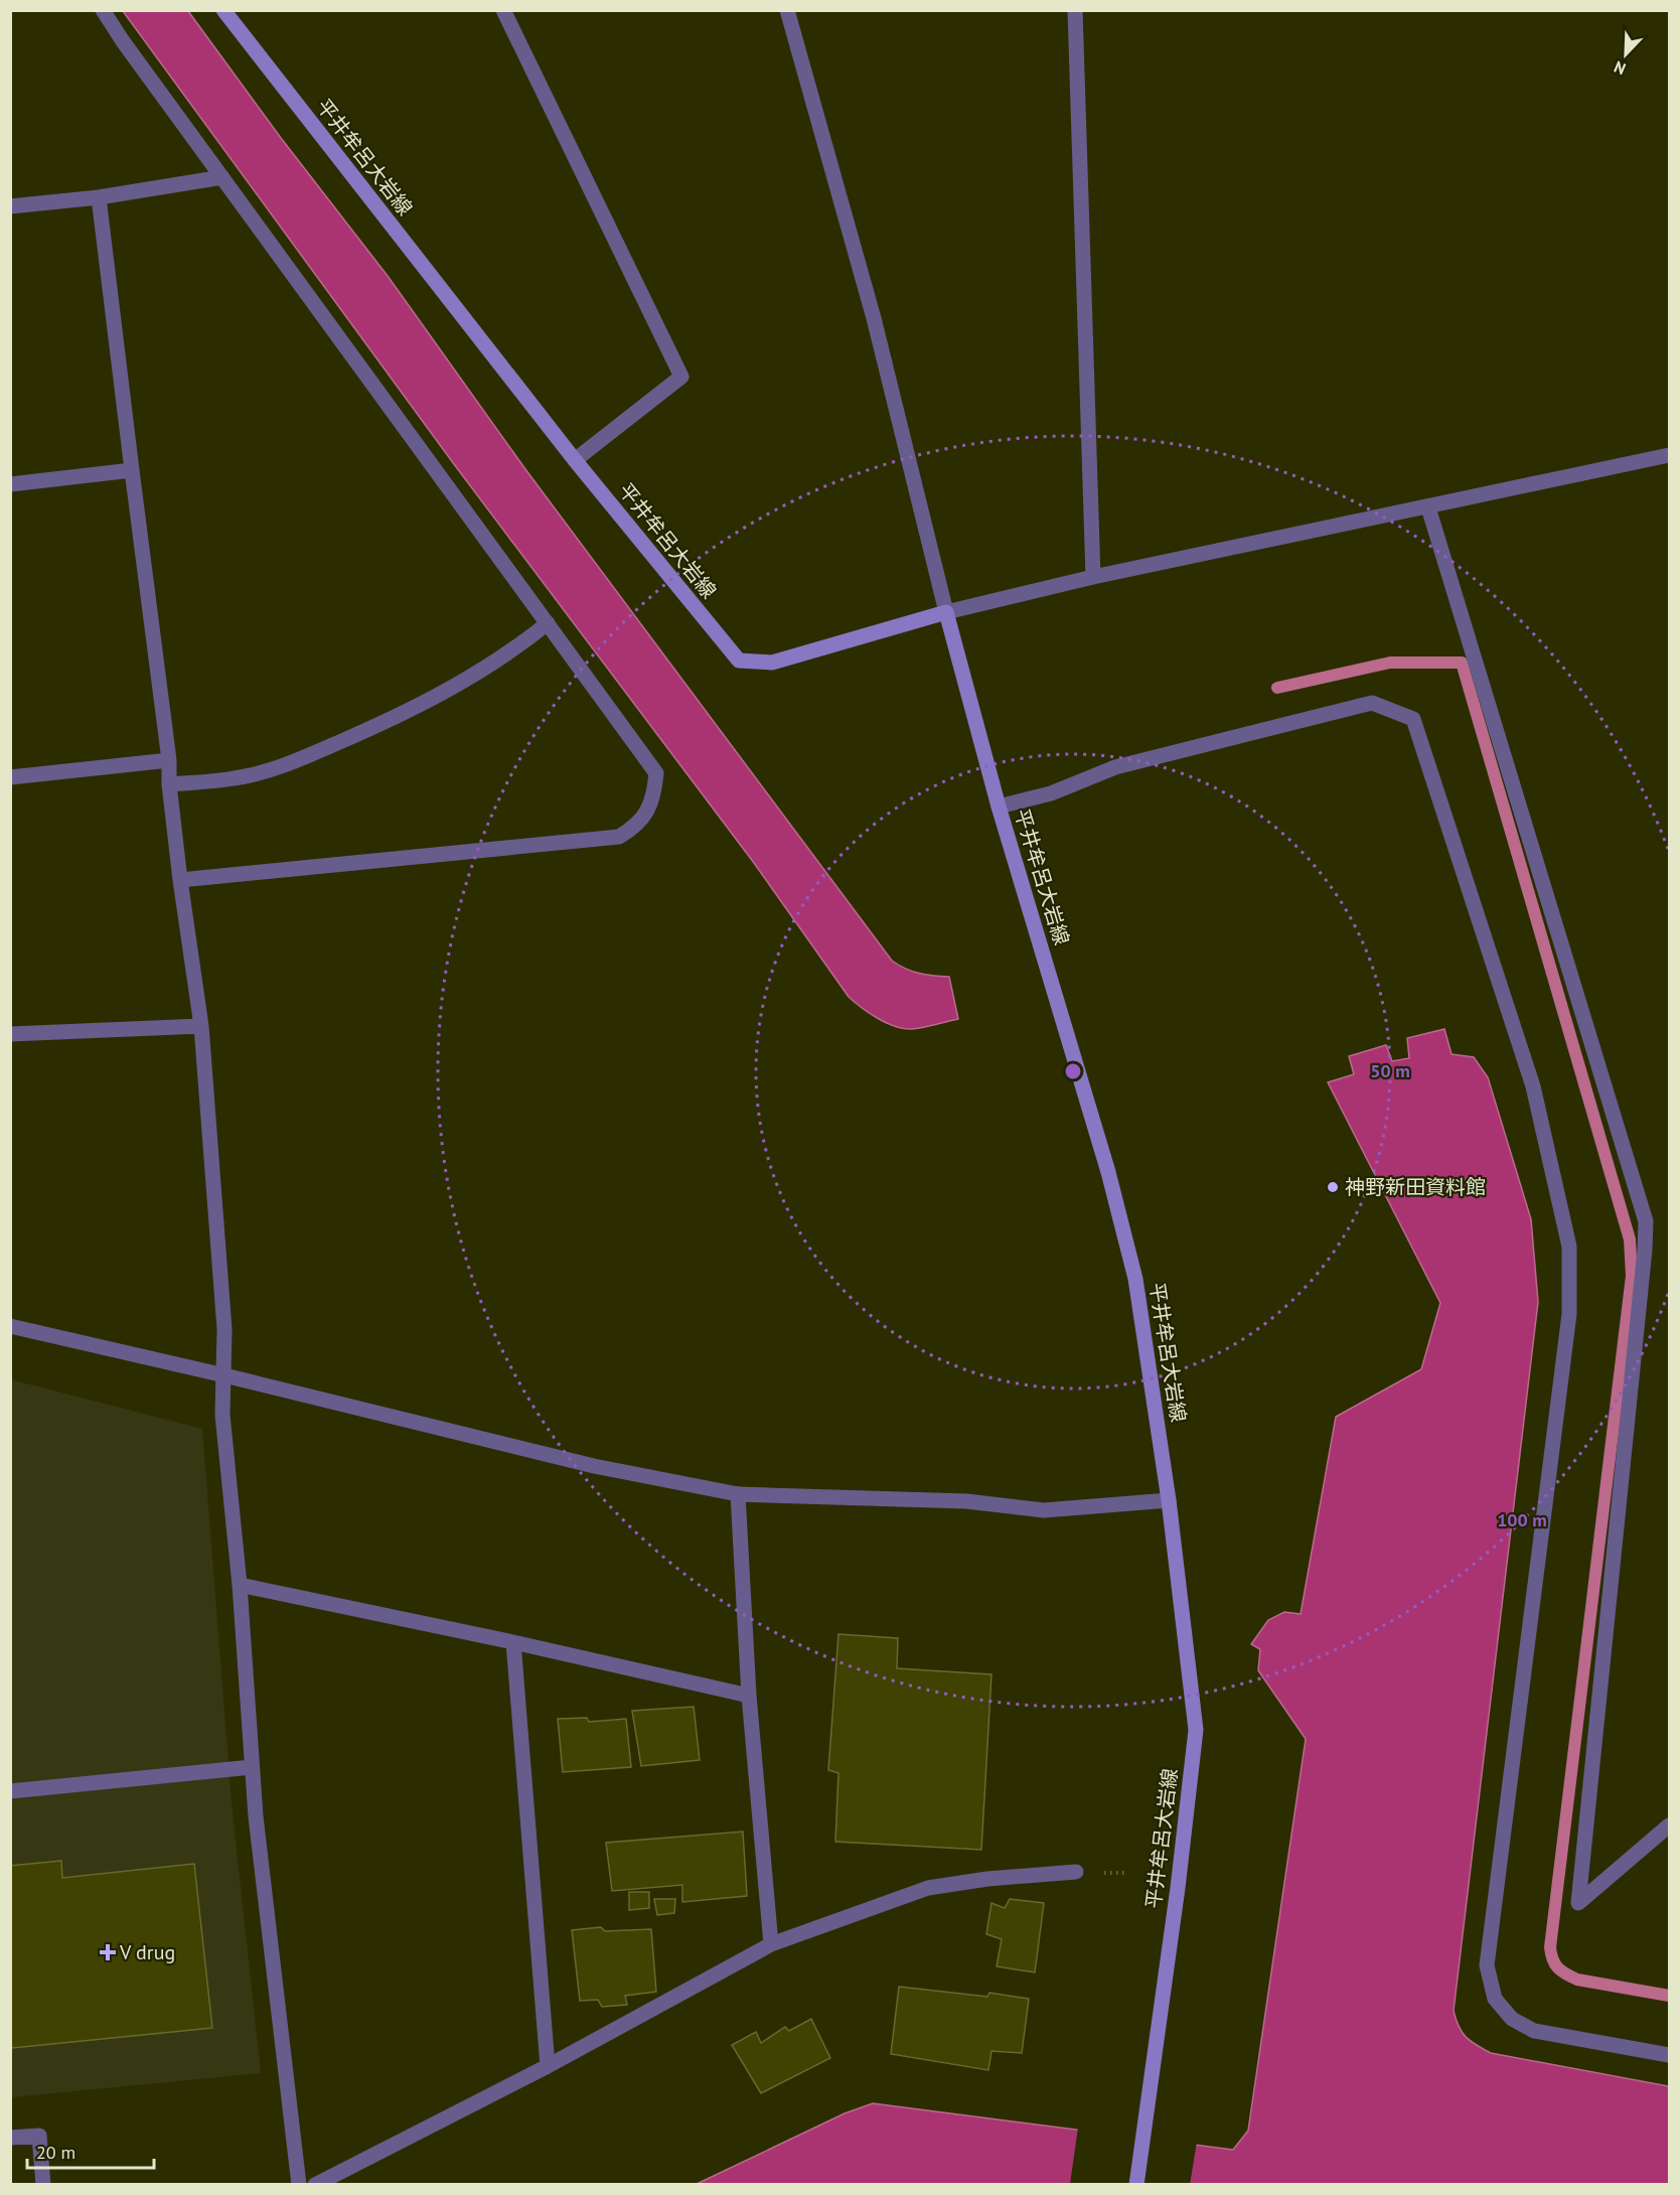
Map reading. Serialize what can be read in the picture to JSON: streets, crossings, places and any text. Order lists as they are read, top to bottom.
{
  "streets": {
    "main road": ["平井牟呂大岩線"]
  },
  "places": {
    "other": ["神野新田資料館"],
    "health": ["V drug"]
  },
  "scale_bar": "20 m",
  "north": "bottom left",
  "rings": ["50 m", "100 m"]
}
